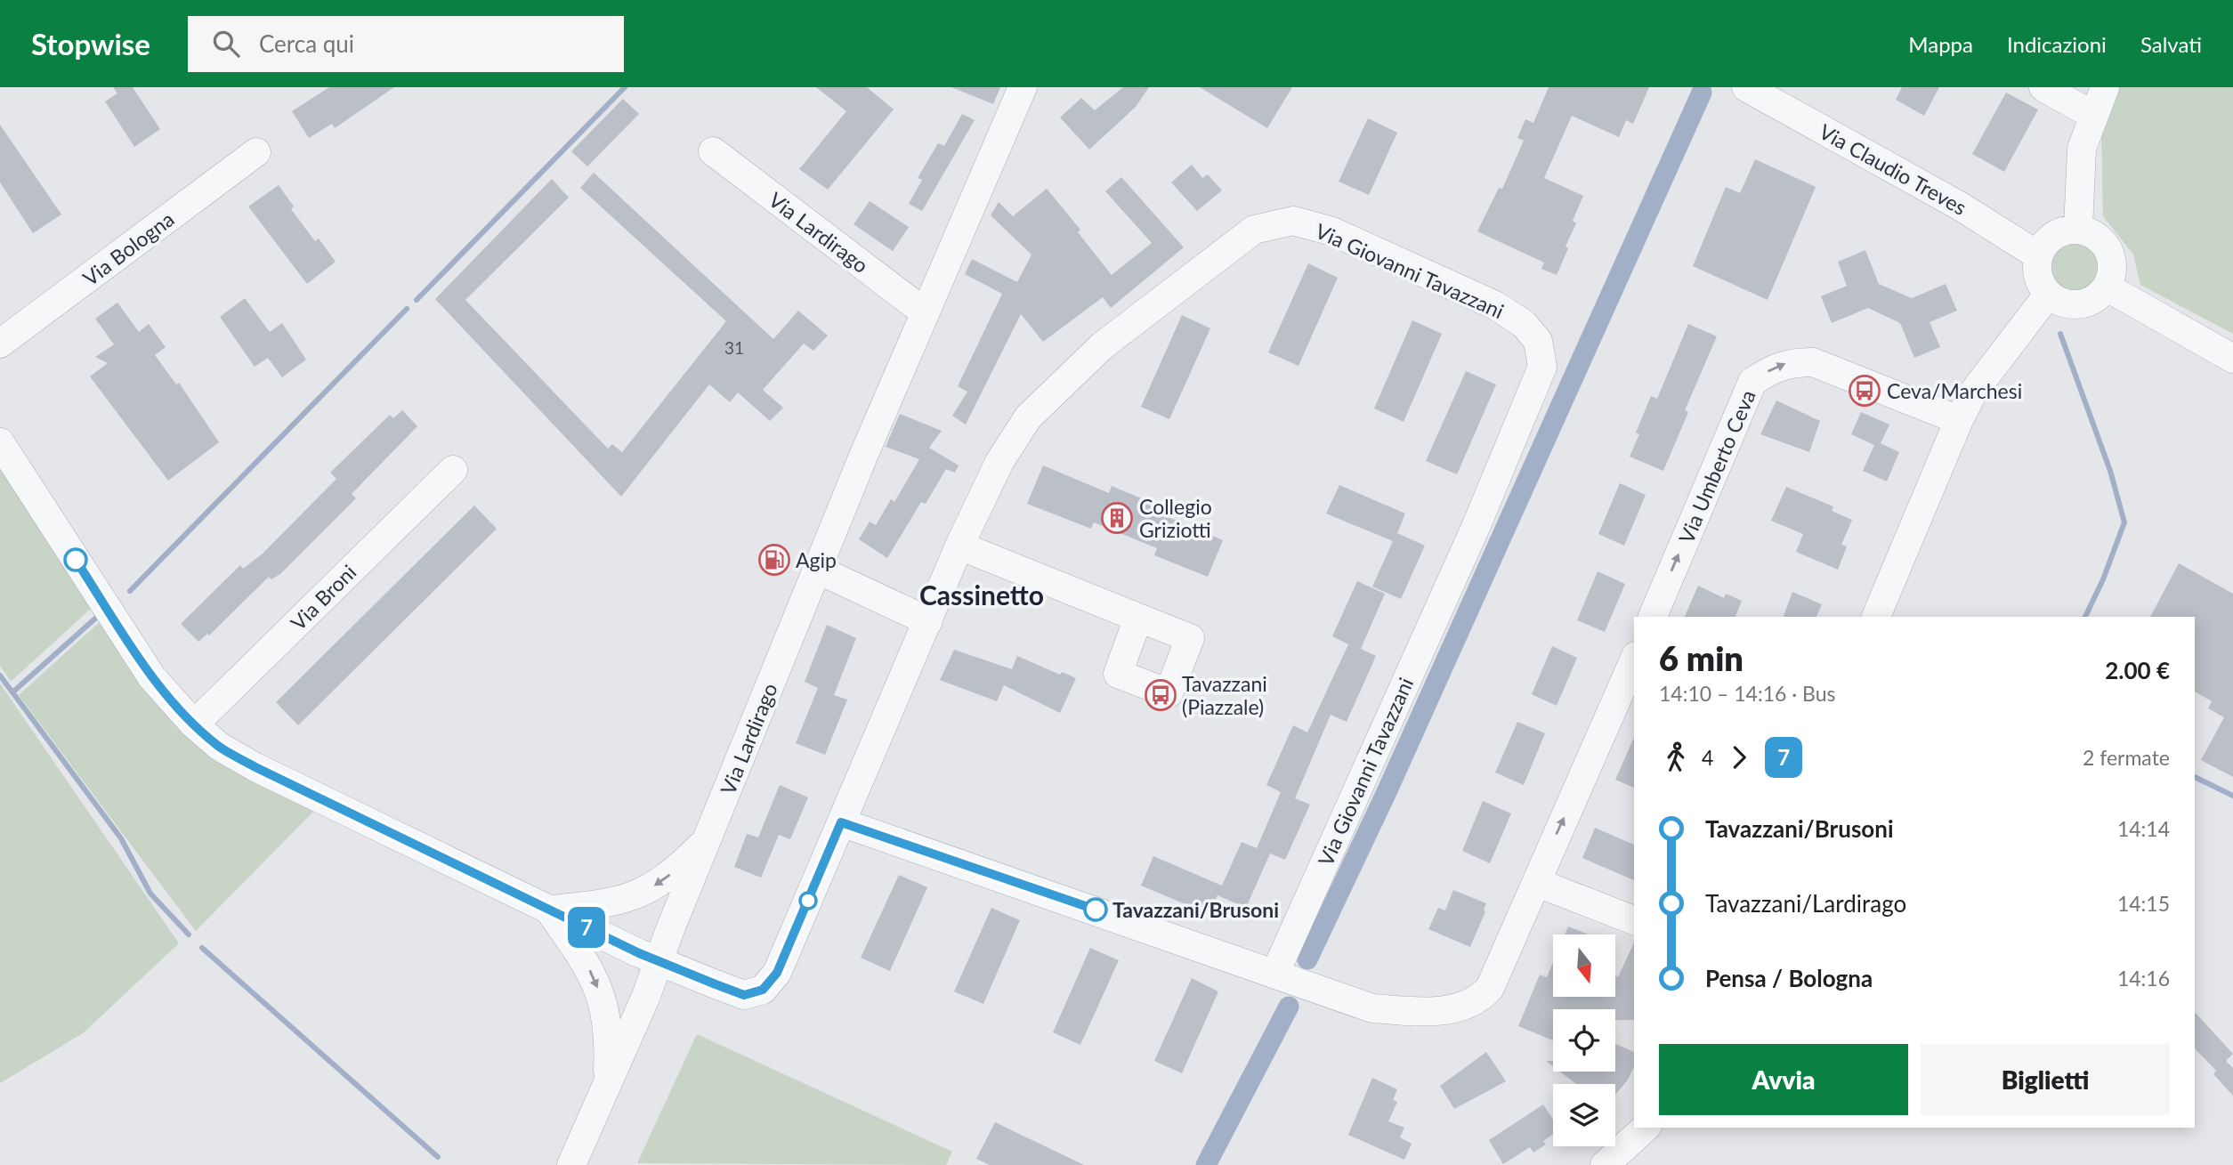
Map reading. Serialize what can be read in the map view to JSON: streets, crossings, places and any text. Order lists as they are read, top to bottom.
{
  "streets": {
    "street": [
      "Via Claudio Treves",
      "Via Lardirago",
      "Via Bologna",
      "Via Giovanni Tavazzani",
      "Via Umberto Ceva",
      "Via Broni"
    ]
  },
  "crossings": [
    ["Via Lardirago", "Via Giovanni Tavazzani"],
    ["Via Giovanni Tavazzani", "Via Broni"]
  ],
  "districts": ["Cassinetto"],
  "places": {
    "bus stop": ["Ceva/Marchesi", "Tavazzani (Piazzale)"],
    "building": ["Collegio Griziotti"],
    "fuel station": ["Agip"],
    "other": ["Tavazzani/Brusoni"]
  },
  "lines": ["bus line 7"],
  "house_numbers": ["31"],
  "north": "bottom",
  "page": {
    "header": "Stopwise",
    "search": "Cerca qui",
    "nav": ["Mappa", "Indicazioni", "Salvati"],
    "on_map": "7",
    "heading": ["6 min", "14:10 – 14:16 · Bus", "2.00 €"],
    "legs": ["4", "7", "2 fermate"],
    "list": [
      {
        "name": "Tavazzani/Brusoni",
        "value": "14:14"
      },
      {
        "name": "Tavazzani/Lardirago",
        "value": "14:15"
      },
      {
        "name": "Pensa / Bologna",
        "value": "14:16"
      }
    ],
    "buttons": ["Avvia", "Biglietti"]
  }
}
